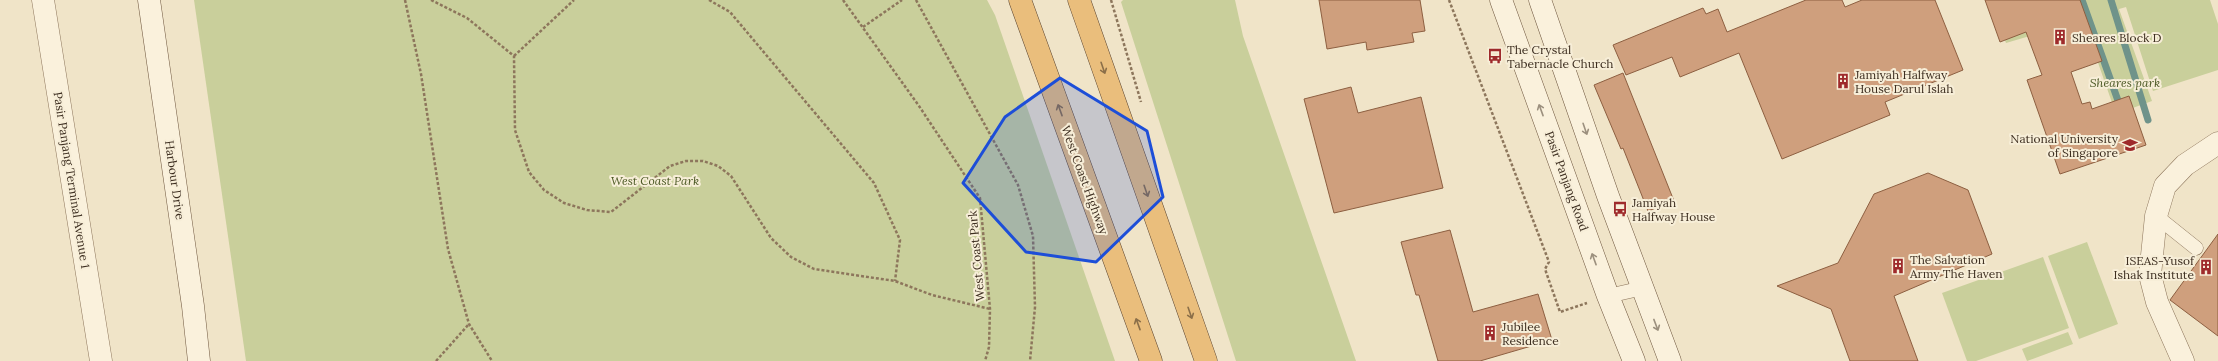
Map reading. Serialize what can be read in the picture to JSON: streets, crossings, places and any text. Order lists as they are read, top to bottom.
{
  "streets": {
    "highway": ["West Coast Highway"],
    "main road": ["Pasir Panjang Terminal Avenue 1", "Harbour Drive", "Pasir Panjang Road"],
    "path": ["West Coast Park"]
  },
  "parks": ["Sheares park", "West Coast Park"],
  "places": {
    "building": [
      "Sheares Block D",
      "Jamiyah Halfway House Darul Islah",
      "The Salvation Army The Haven",
      "ISEAS-Yusof Ishak Institute",
      "Jubilee Residence"
    ],
    "bus stop": ["The Crystal Tabernacle Church", "Jamiyah Halfway House"],
    "school or university": ["National University of Singapore"]
  }
}
